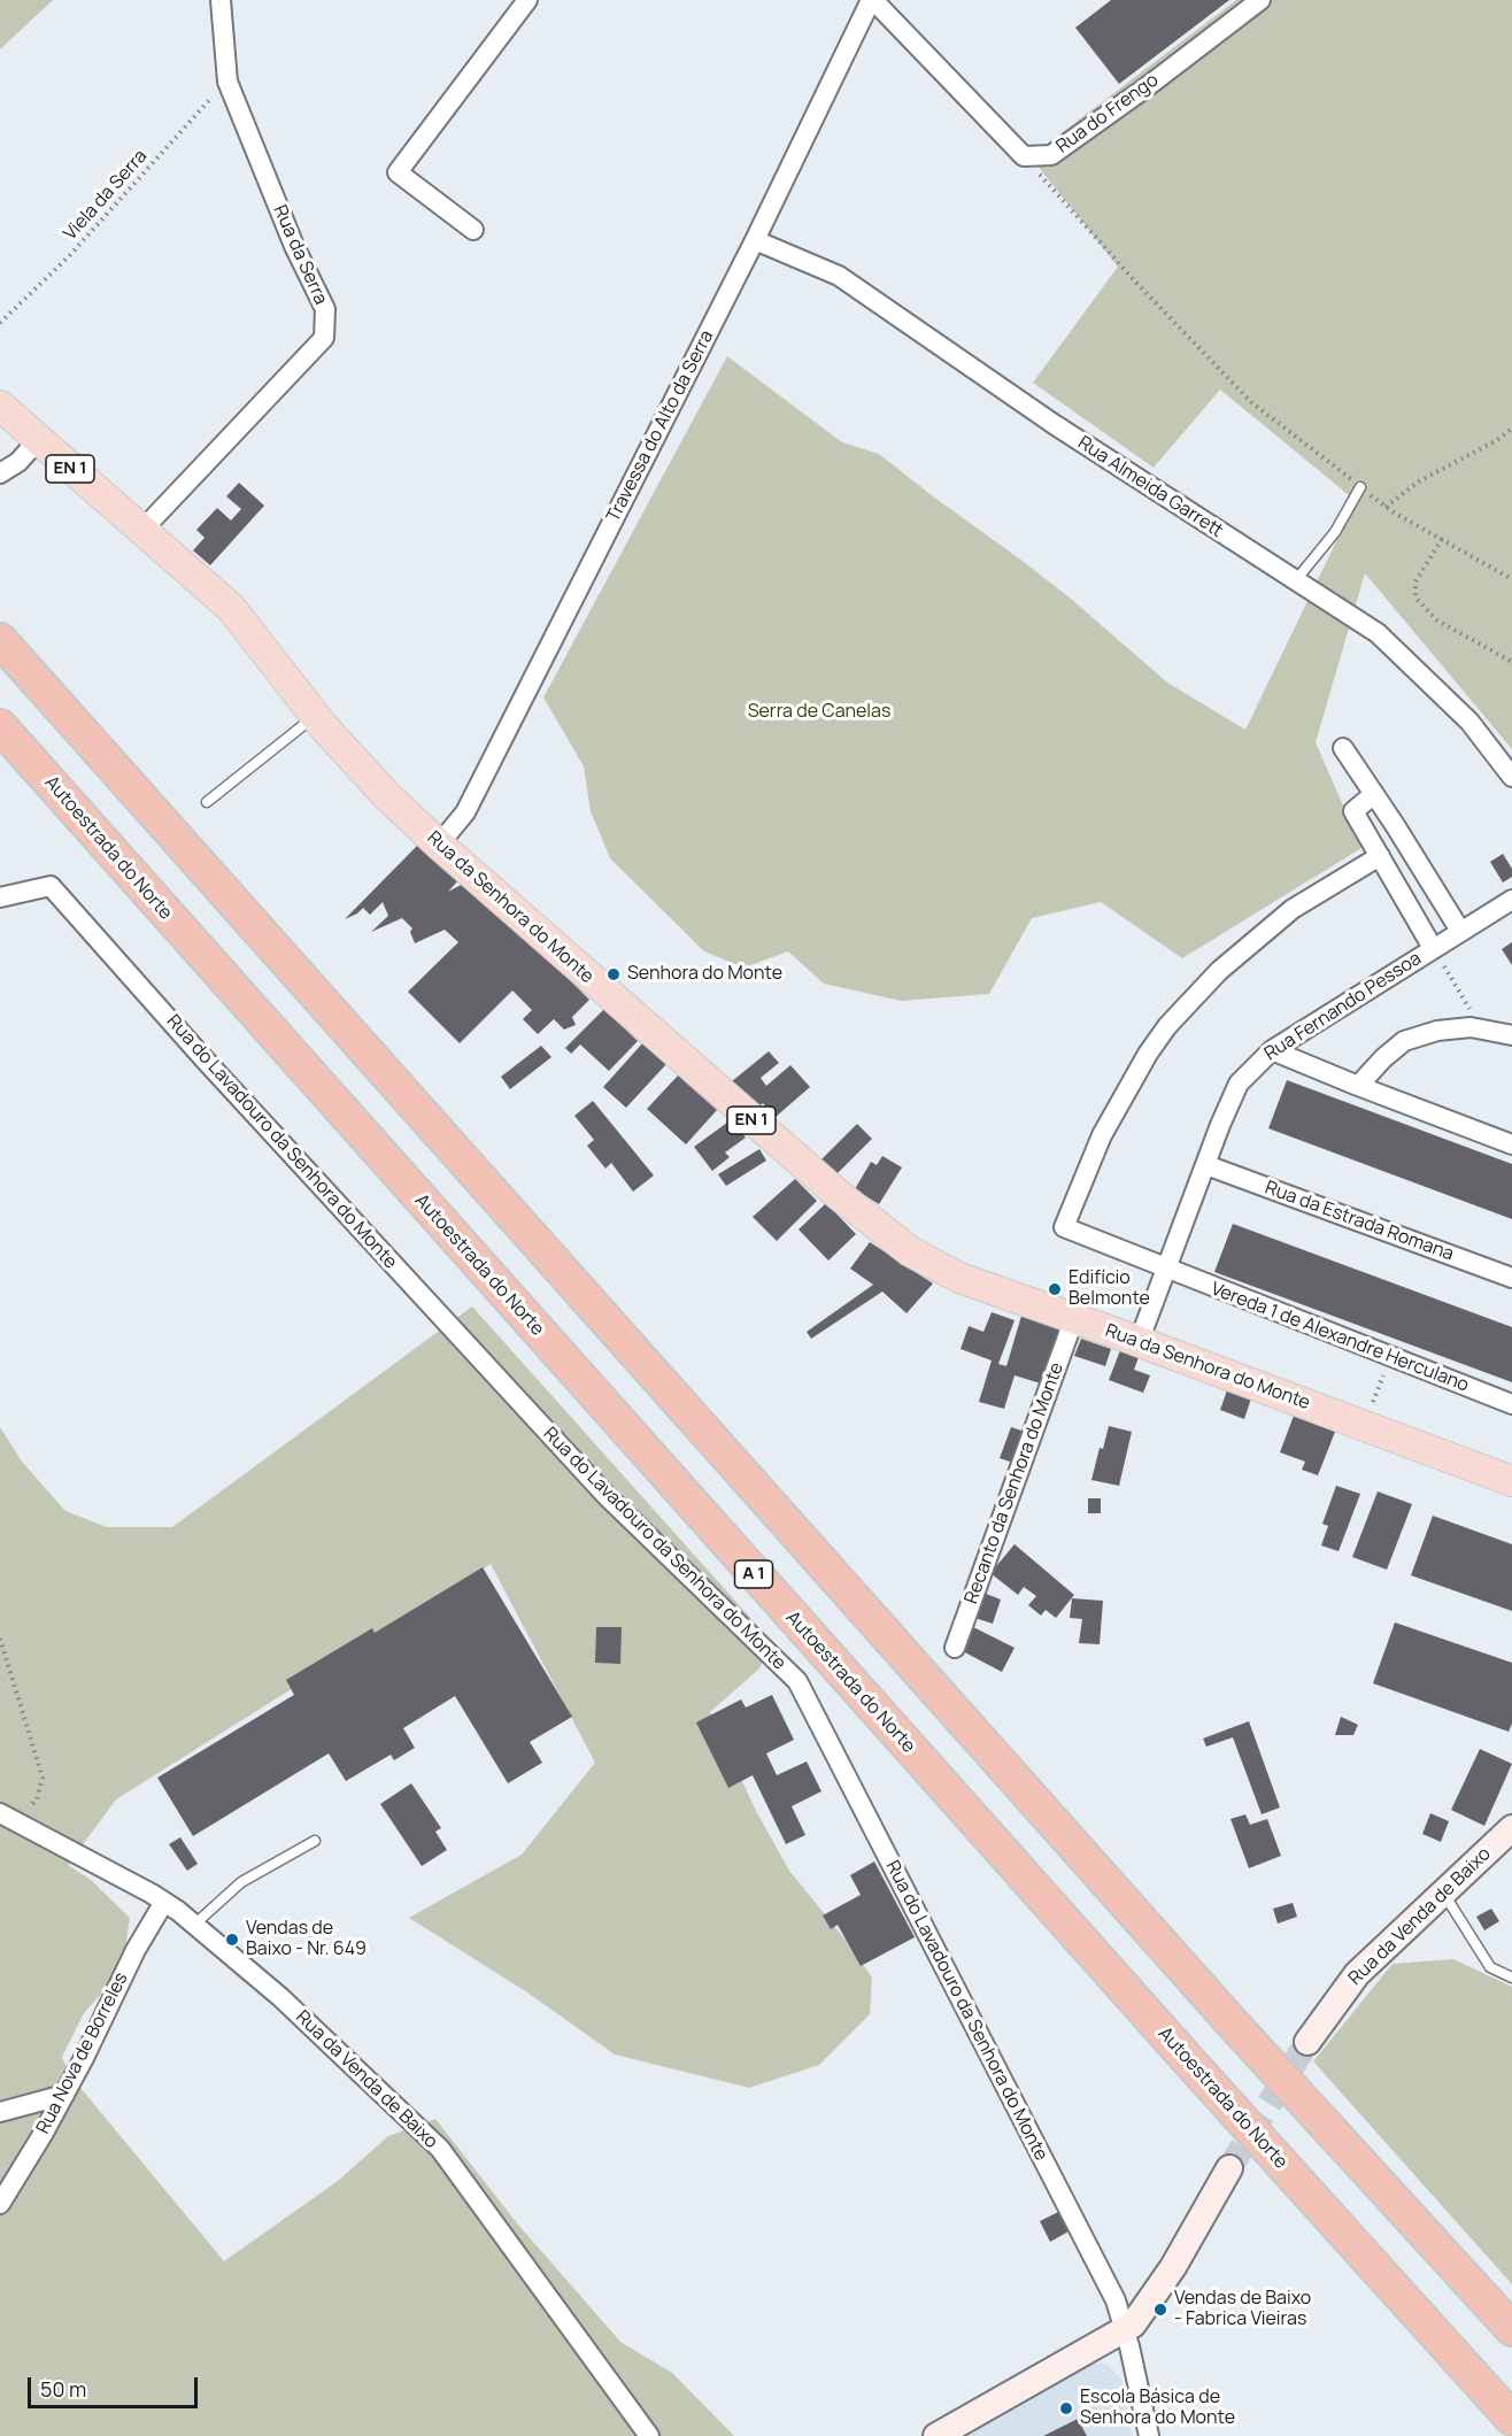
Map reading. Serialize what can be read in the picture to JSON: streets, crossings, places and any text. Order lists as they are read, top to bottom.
{
  "streets": {
    "highway": ["Autoestrada do Norte", "A 1"],
    "main road": ["EN 1", "Rua da Senhora do Monte"],
    "street": [
      "Rua do Frengo",
      "Rua da Serra",
      "Travessa do Alto da Serra",
      "Rua Almeida Garrett",
      "Rua Fernando Pessoa",
      "Rua do Lavadouro da Senhora do Monte",
      "Rua da Estrada Romana",
      "Vereda 1 de Alexandre Herculano",
      "Recanto da Senhora do Monte",
      "Rua da Venda de Baixo",
      "Rua Nova de Borreles"
    ],
    "path": ["Viela da Serra"]
  },
  "crossings": [
    ["Viela da Serra", "Rua da Serra"],
    ["Rua da Serra", "Rua da Senhora do Monte"],
    ["Travessa do Alto da Serra", "Rua Almeida Garrett"],
    ["Travessa do Alto da Serra", "Rua da Senhora do Monte"],
    ["Rua da Senhora do Monte", "Rua Fernando Pessoa"],
    ["Rua da Senhora do Monte", "Recanto da Senhora do Monte"],
    ["Rua Fernando Pessoa", "Rua da Estrada Romana"],
    ["Rua Fernando Pessoa", "Vereda 1 de Alexandre Herculano"],
    ["Rua da Venda de Baixo", "Rua Nova de Borreles"]
  ],
  "parks": ["Serra de Canelas"],
  "places": [
    "Senhora do Monte",
    "Edifício Belmonte",
    "Vendas de Baixo - Nr. 649",
    "Vendas de Baixo - Fabrica Vieiras",
    "Escola Básica de Senhora do Monte"
  ],
  "scale_bar": "50 m"
}
